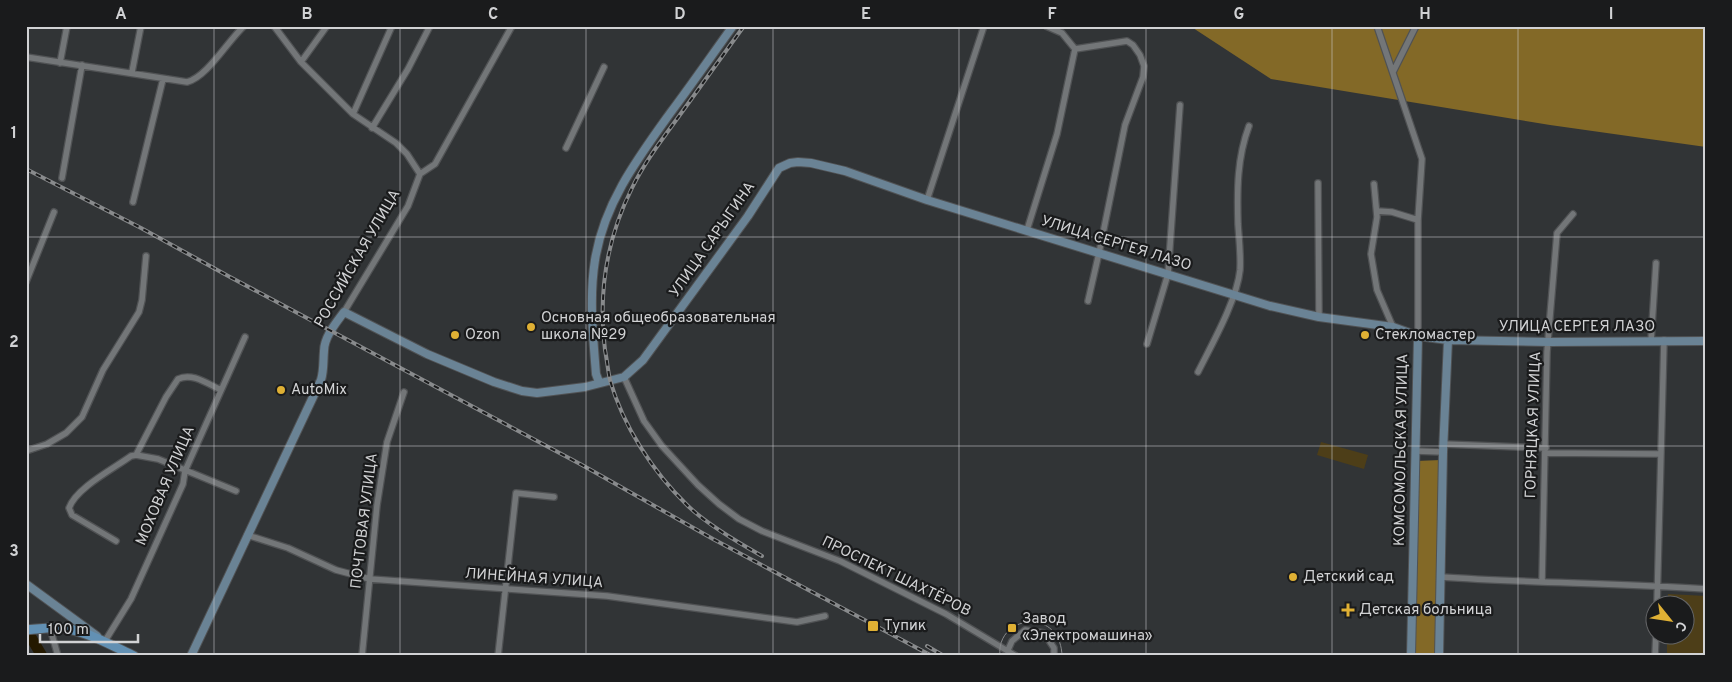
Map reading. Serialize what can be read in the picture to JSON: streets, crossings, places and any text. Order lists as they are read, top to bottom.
{
  "streets": {
    "main road": [
      "УЛИЦА САРЫГИНА",
      "УЛИЦА СЕРГЕЯ ЛАЗО",
      "РОССИЙСКАЯ УЛИЦА",
      "КОМСОМОЛЬСКАЯ УЛИЦА"
    ],
    "street": [
      "ГОРНЯЦКАЯ УЛИЦА",
      "МОХОВАЯ УЛИЦА",
      "ПОЧТОВАЯ УЛИЦА",
      "ПРОСПЕКТ ШАХТЁРОВ",
      "ЛИНЕЙНАЯ УЛИЦА"
    ]
  },
  "crossings": [
    ["УЛИЦА САРЫГИНА", "УЛИЦА СЕРГЕЯ ЛАЗО"],
    ["УЛИЦА САРЫГИНА", "ПРОСПЕКТ ШАХТЁРОВ"],
    ["УЛИЦА СЕРГЕЯ ЛАЗО", "ГОРНЯЦКАЯ УЛИЦА"],
    ["УЛИЦА СЕРГЕЯ ЛАЗО", "КОМСОМОЛЬСКАЯ УЛИЦА"],
    ["РОССИЙСКАЯ УЛИЦА", "ЛИНЕЙНАЯ УЛИЦА"],
    ["ПОЧТОВАЯ УЛИЦА", "ЛИНЕЙНАЯ УЛИЦА"]
  ],
  "places": {
    "other": [
      "Основная общеобразовательная школа №29",
      "Ozon",
      "Стекломастер",
      "AutoMix",
      "Детский сад"
    ],
    "health": ["Детская больница"],
    "transit": ["Тупик", "Завод «Электромашина»"]
  },
  "scale_bar": "100 m",
  "north": "bottom right",
  "grid": {
    "columns": [
      "A",
      "B",
      "C",
      "D",
      "E",
      "F",
      "G",
      "H",
      "I"
    ],
    "rows": ["1", "2", "3"]
  }
}
